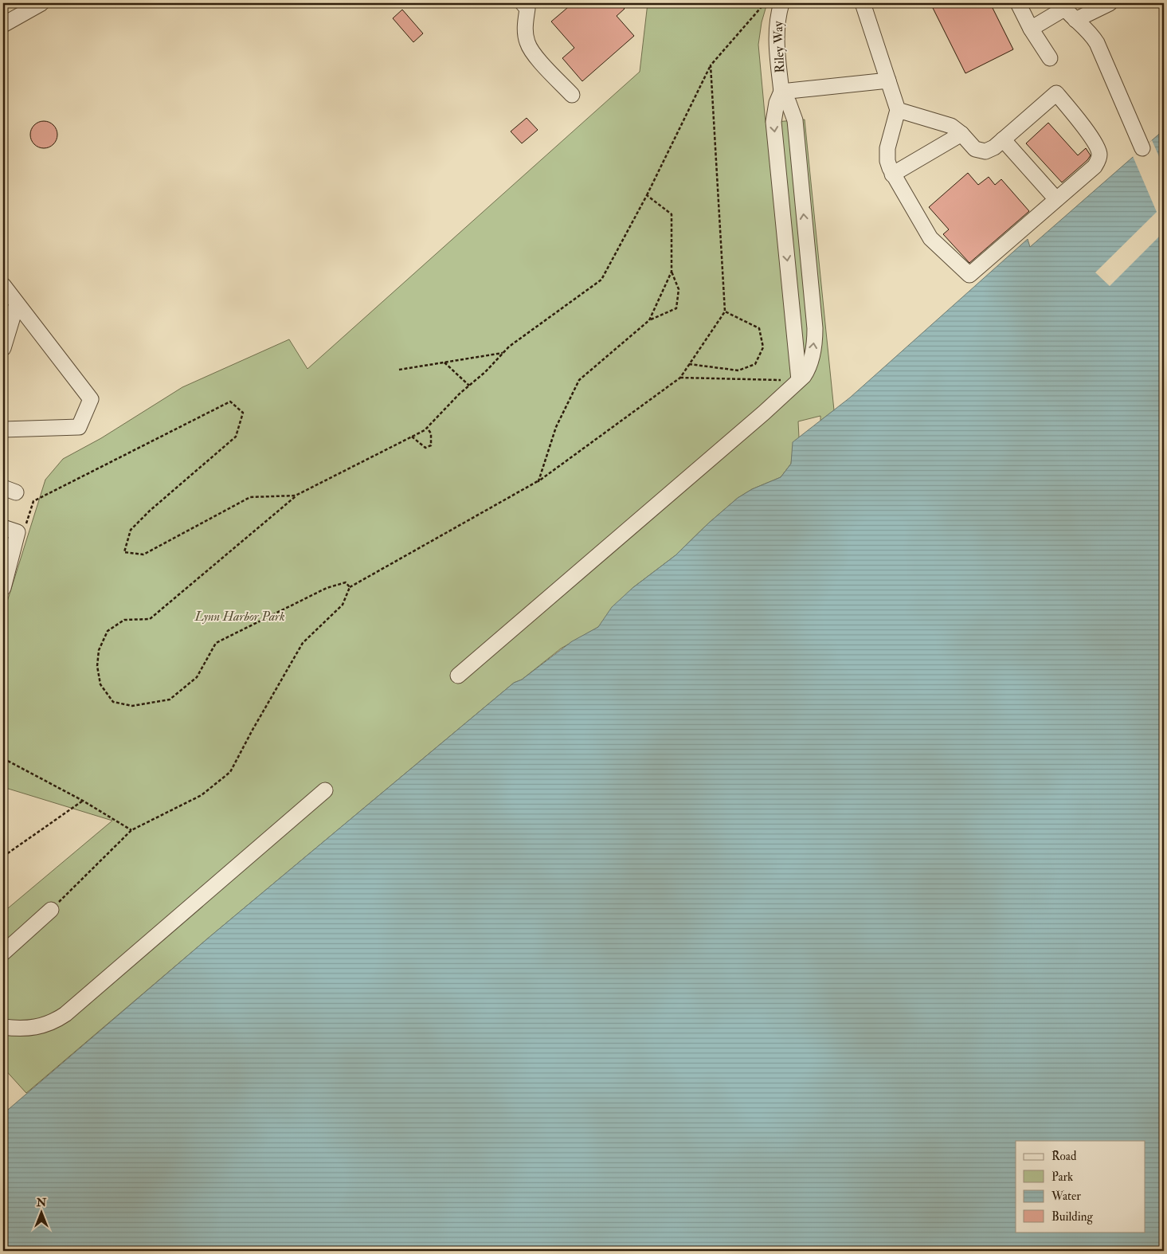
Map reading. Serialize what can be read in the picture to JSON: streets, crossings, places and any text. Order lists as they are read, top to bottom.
{
  "streets": {
    "street": ["Riley Way"]
  },
  "parks": ["Lynn Harbor Park"],
  "legend": [
    "Road",
    "Park",
    "Water",
    "Building"
  ],
  "north": "top"
}
